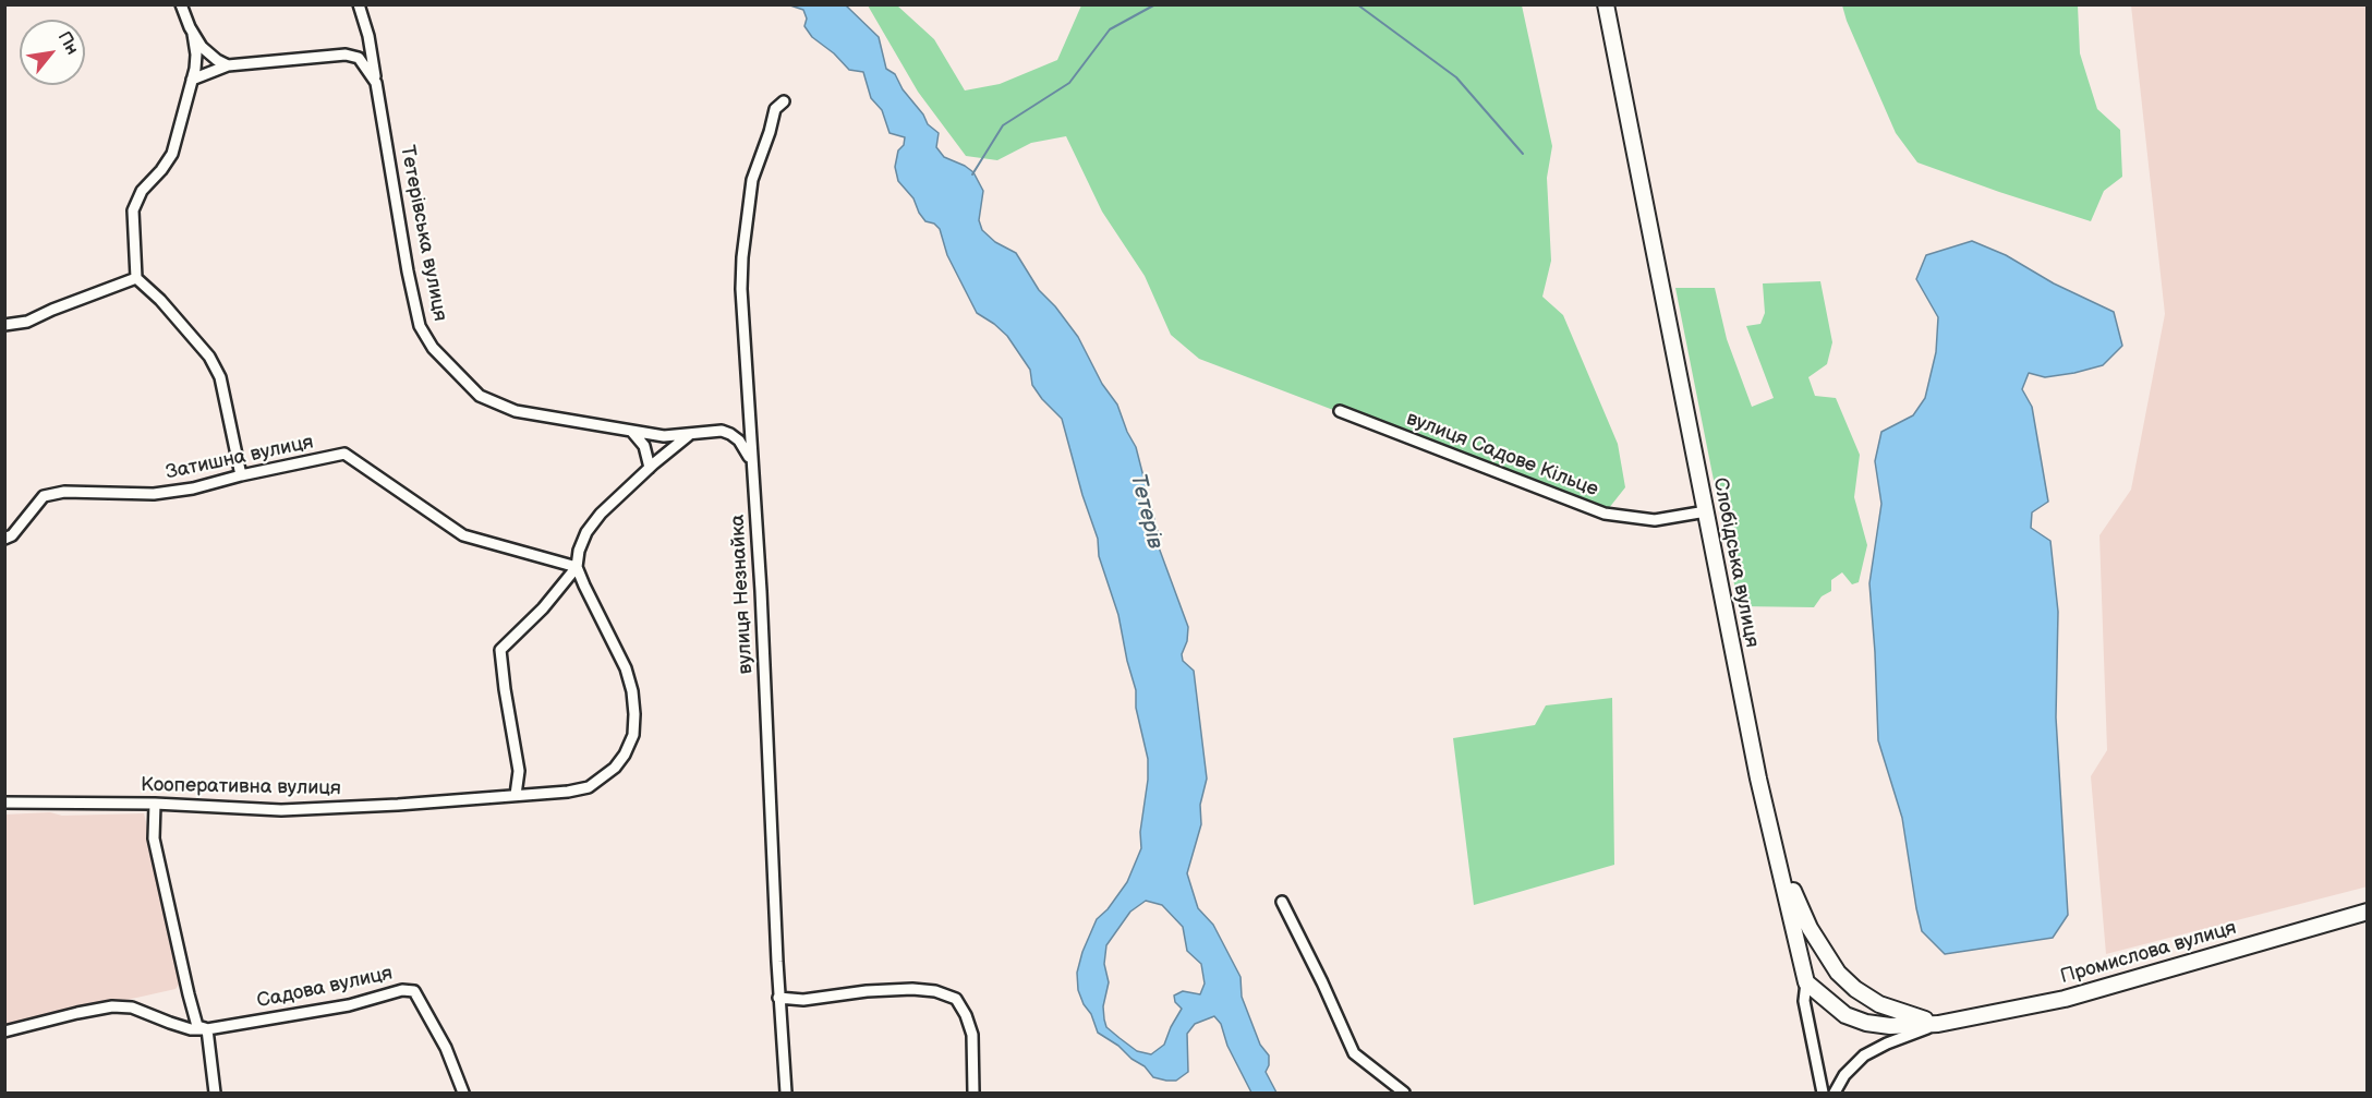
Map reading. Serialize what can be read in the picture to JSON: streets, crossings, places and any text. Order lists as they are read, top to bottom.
{
  "streets": {
    "street": [
      "Тетерівська вулиця",
      "вулиця Садове Кільце",
      "Затишна вулиця",
      "Слобідська вулиця",
      "вулиця Незнайка",
      "Кооперативна вулиця",
      "Промислова вулиця",
      "Садова вулиця"
    ]
  },
  "crossings": [
    ["Тетерівська вулиця", "вулиця Незнайка"],
    ["вулиця Садове Кільце", "Слобідська вулиця"],
    ["Затишна вулиця", "Кооперативна вулиця"]
  ],
  "water": ["Тетерів"],
  "north": "top right"
}
